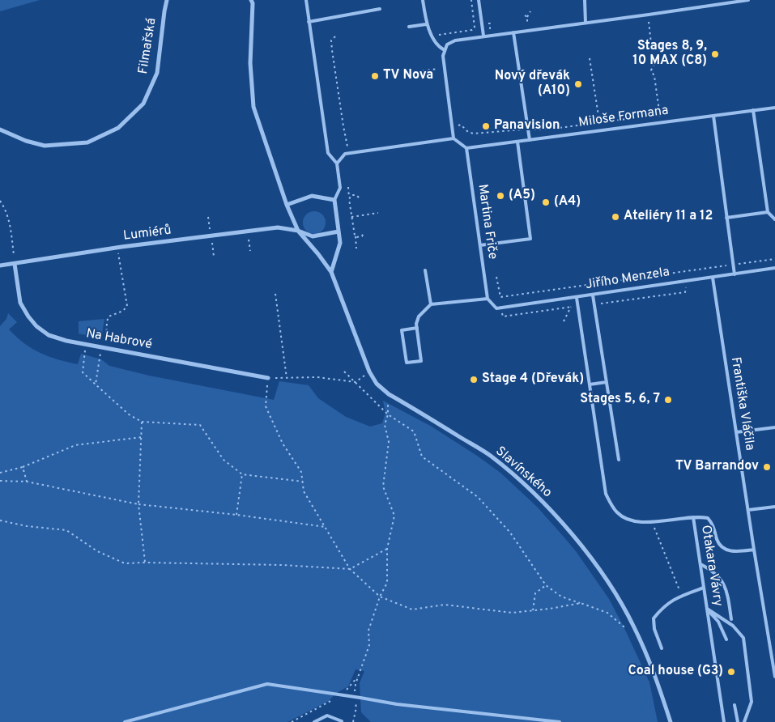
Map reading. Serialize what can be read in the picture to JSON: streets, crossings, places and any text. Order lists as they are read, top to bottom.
{
  "streets": {
    "street": [
      "Filmařská",
      "Lumiérů",
      "Na Habrové",
      "Slavínského"
    ],
    "lane": [
      "Miloše Formana",
      "Martina Friče",
      "Jiřího Menzela",
      "Františka Vláčila",
      "Otakara Vávry"
    ]
  },
  "crossings": [
    ["Miloše Formana", "Martina Friče"],
    ["Martina Friče", "Jiřího Menzela"],
    ["Lumiérů", "Na Habrové"],
    ["Lumiérů", "Slavínského"],
    ["Jiřího Menzela", "Františka Vláčila"],
    ["Jiřího Menzela", "Otakara Vávry"]
  ],
  "places": [
    "Stages 8, 9, 10 MAX (C8)",
    "TV Nova",
    "Nový dřevák (A10)",
    "Panavision",
    "(A5)",
    "(A4)",
    "Ateliéry 11 a 12",
    "Stage 4 (Dřevák)",
    "Stages 5, 6, 7",
    "TV Barrandov",
    "Coal house (G3)"
  ]
}
